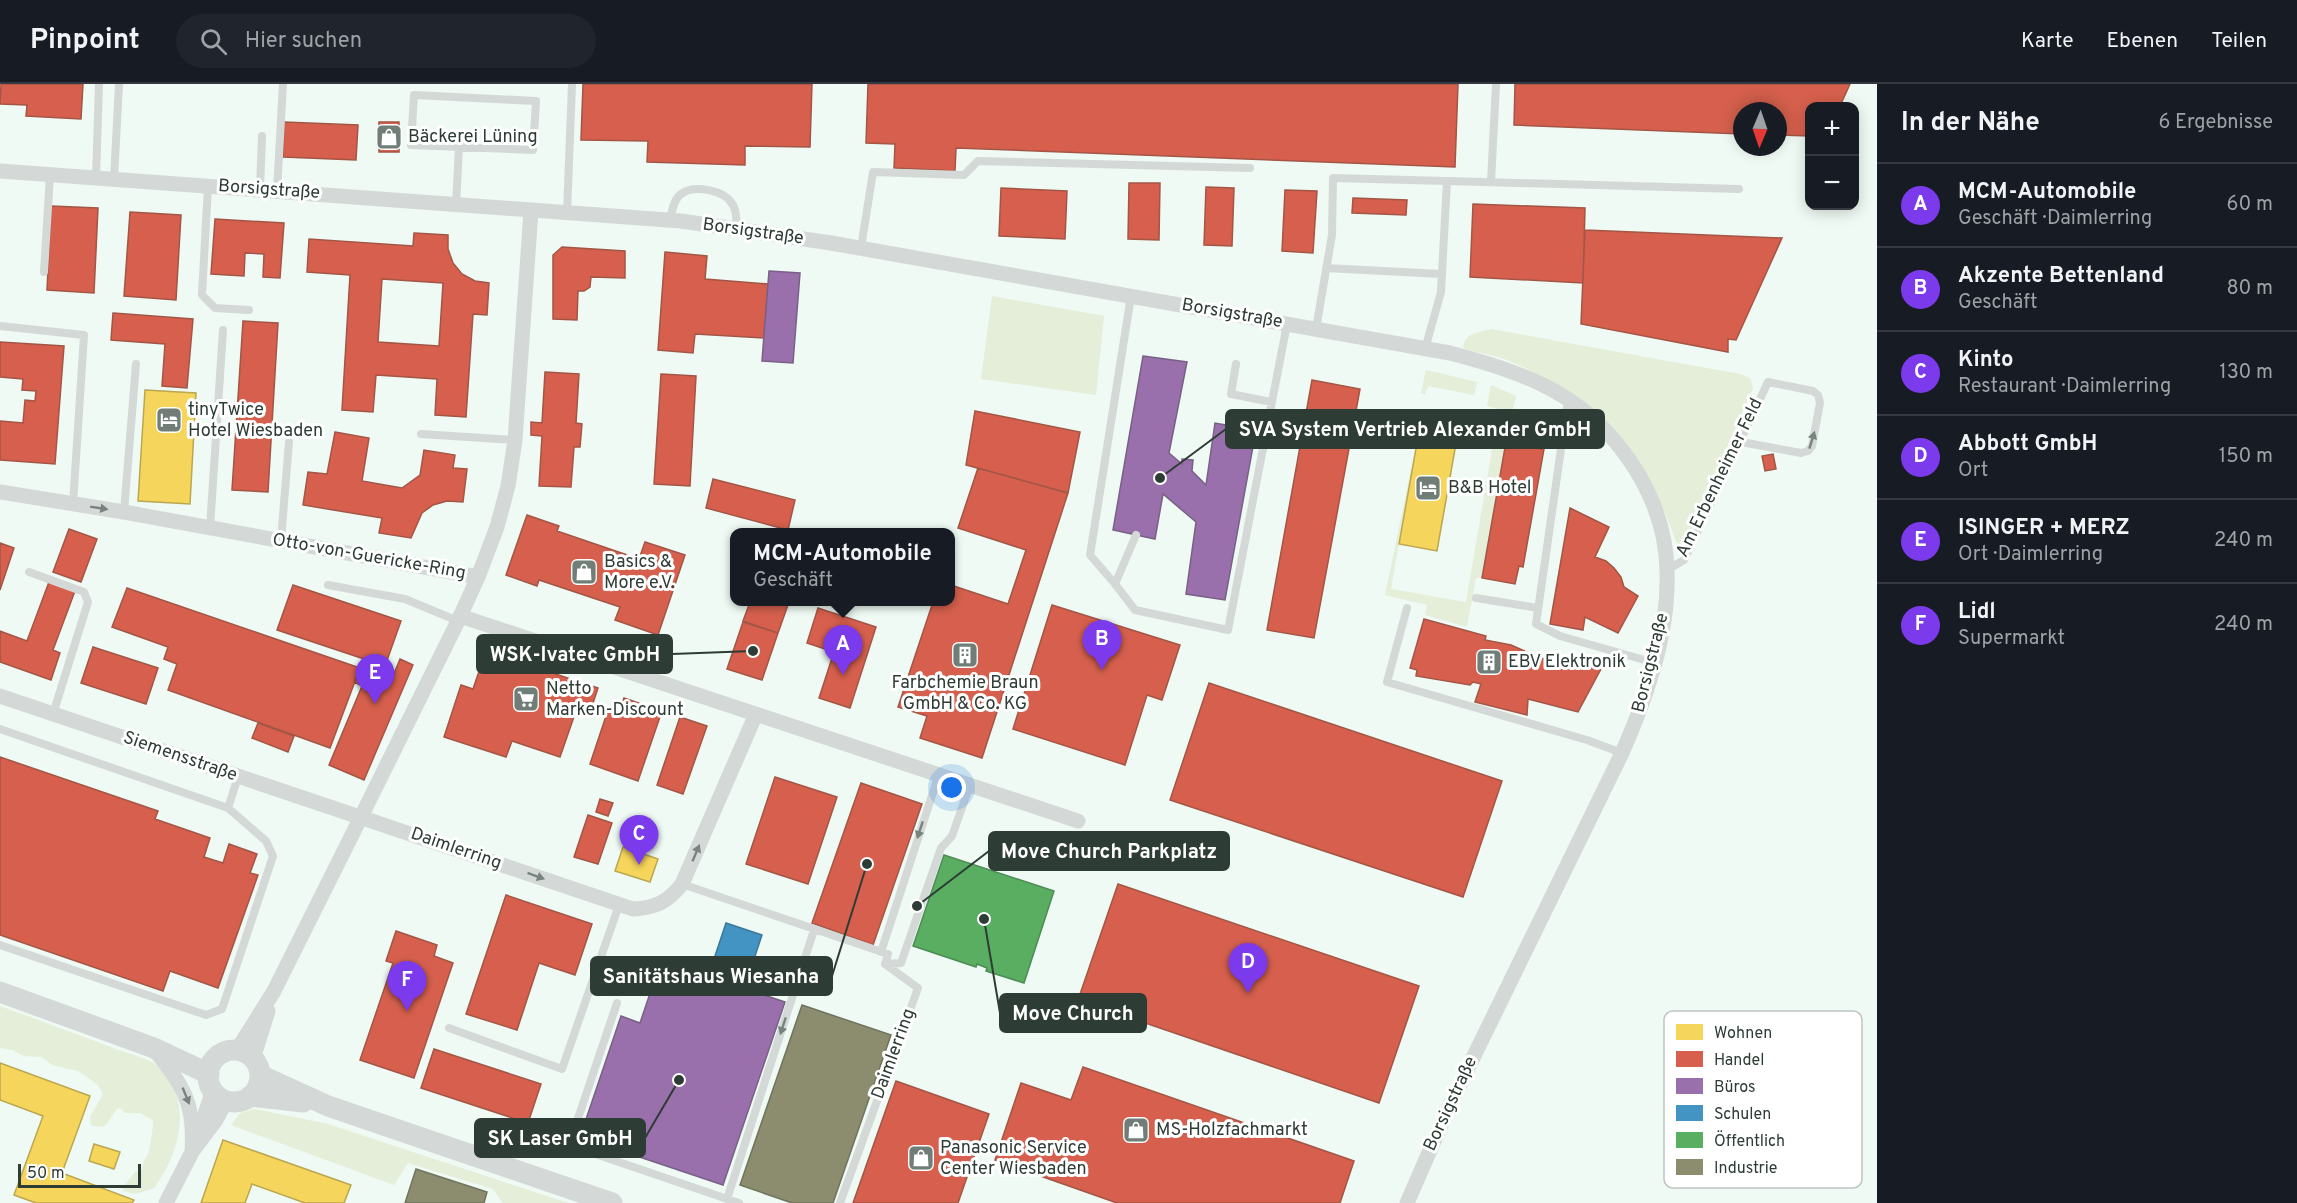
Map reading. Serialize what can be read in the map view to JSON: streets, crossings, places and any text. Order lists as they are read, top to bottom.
{
  "streets": {
    "street": [
      "Borsigstraße",
      "Otto-von-Guericke-Ring",
      "Siemensstraße",
      "Daimlerring"
    ],
    "lane": ["Am Erbenheimer Feld"]
  },
  "crossings": [
    ["Borsigstraße", "Am Erbenheimer Feld"],
    ["Borsigstraße", "Otto-von-Guericke-Ring"],
    ["Siemensstraße", "Daimlerring"]
  ],
  "places": {
    "shop": [
      "Bäckerei Lüning",
      "Basics & More e.V.",
      "MS-Holzfachmarkt",
      "Panasonic Service Center Wiesbaden"
    ],
    "hotel": ["tinyTwice Hotel Wiesbaden", "B&B Hotel"],
    "other": [
      "SVA System Vertrieb Alexander GmbH",
      "WSK-Ivatec GmbH",
      "Sanitätshaus Wiesanha",
      "Move Church Parkplatz",
      "Move Church",
      "SK Laser GmbH"
    ],
    "building": ["Farbchemie Braun GmbH & Co. KG", "EBV Elektronik"],
    "supermarket": ["Netto Marken-Discount"]
  },
  "legend": [
    "Wohnen",
    "Handel",
    "Büros",
    "Schulen",
    "Öffentlich",
    "Industrie"
  ],
  "scale_bar": "50 m",
  "north": "bottom",
  "page": {
    "header": "Pinpoint",
    "search": "Hier suchen",
    "nav": ["Karte", "Ebenen", "Teilen"],
    "heading": ["In der Nähe", "6 Ergebnisse"],
    "map_buttons": ["+", "−"],
    "list": [
      {
        "mark": "A",
        "name": "MCM-Automobile",
        "note": "Geschäft · Daimlerring",
        "value": "60 m"
      },
      {
        "mark": "B",
        "name": "Akzente Bettenland",
        "note": "Geschäft",
        "value": "80 m"
      },
      {
        "mark": "C",
        "name": "Kinto",
        "note": "Restaurant · Daimlerring",
        "value": "130 m"
      },
      {
        "mark": "D",
        "name": "Abbott GmbH",
        "note": "Ort",
        "value": "150 m"
      },
      {
        "mark": "E",
        "name": "ISINGER + MERZ",
        "note": "Ort · Daimlerring",
        "value": "240 m"
      },
      {
        "mark": "F",
        "name": "Lidl",
        "note": "Supermarkt",
        "value": "240 m"
      }
    ],
    "popup": ["MCM-Automobile", "Geschäft"],
    "pins": [
      "B",
      "A",
      "E",
      "C",
      "D",
      "F"
    ],
    "scale": "50 m"
  }
}
